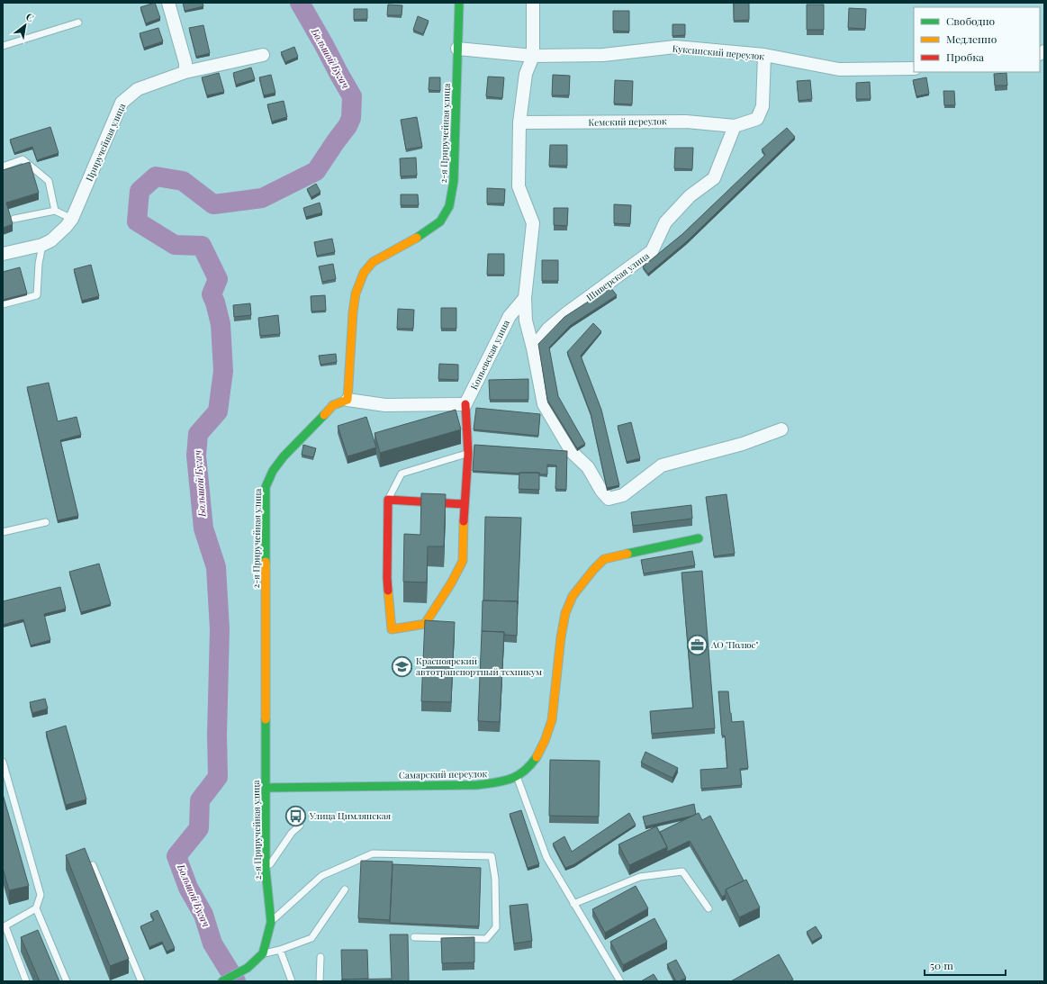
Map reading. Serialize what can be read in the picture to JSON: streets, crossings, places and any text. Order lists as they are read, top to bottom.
{
  "streets": {
    "street": [
      "Куксинский переулок",
      "Кемский переулок",
      "2-я Приручейная улица",
      "Приручейная улица",
      "Шиверская улица",
      "Копьевская улица",
      "Самарский переулок"
    ]
  },
  "crossings": [
    ["Куксинский переулок", "2-я Приручейная улица"],
    ["Кемский переулок", "Шиверская улица"],
    ["2-я Приручейная улица", "Самарский переулок"]
  ],
  "water": ["Большой Бугач"],
  "places": {
    "office": ["АО \"Полюс\""],
    "school or university": ["Красноярский автотранспортный техникум"],
    "bus stop": ["Улица Цимлянская"]
  },
  "legend": ["Свободно", "Медленно", "Пробка"],
  "scale_bar": "50 m",
  "north": "top right"
}
